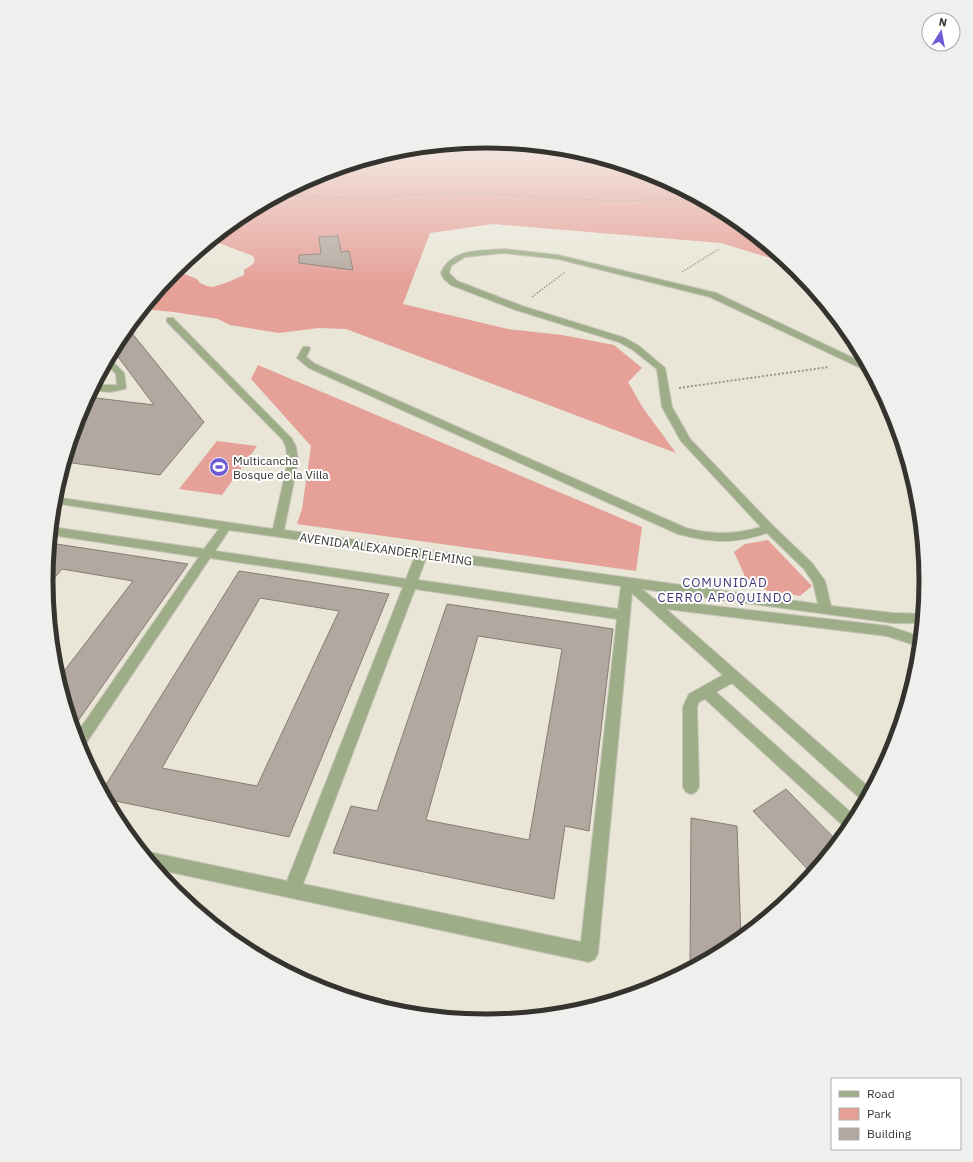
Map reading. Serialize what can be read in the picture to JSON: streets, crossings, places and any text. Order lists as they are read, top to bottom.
{
  "streets": {
    "street": ["AVENIDA ALEXANDER FLEMING"]
  },
  "districts": ["COMUNIDAD CERRO APOQUINDO"],
  "places": {
    "sports": ["Multicancha Bosque de la Villa"]
  },
  "legend": ["Road", "Park", "Building"],
  "north": "top"
}
